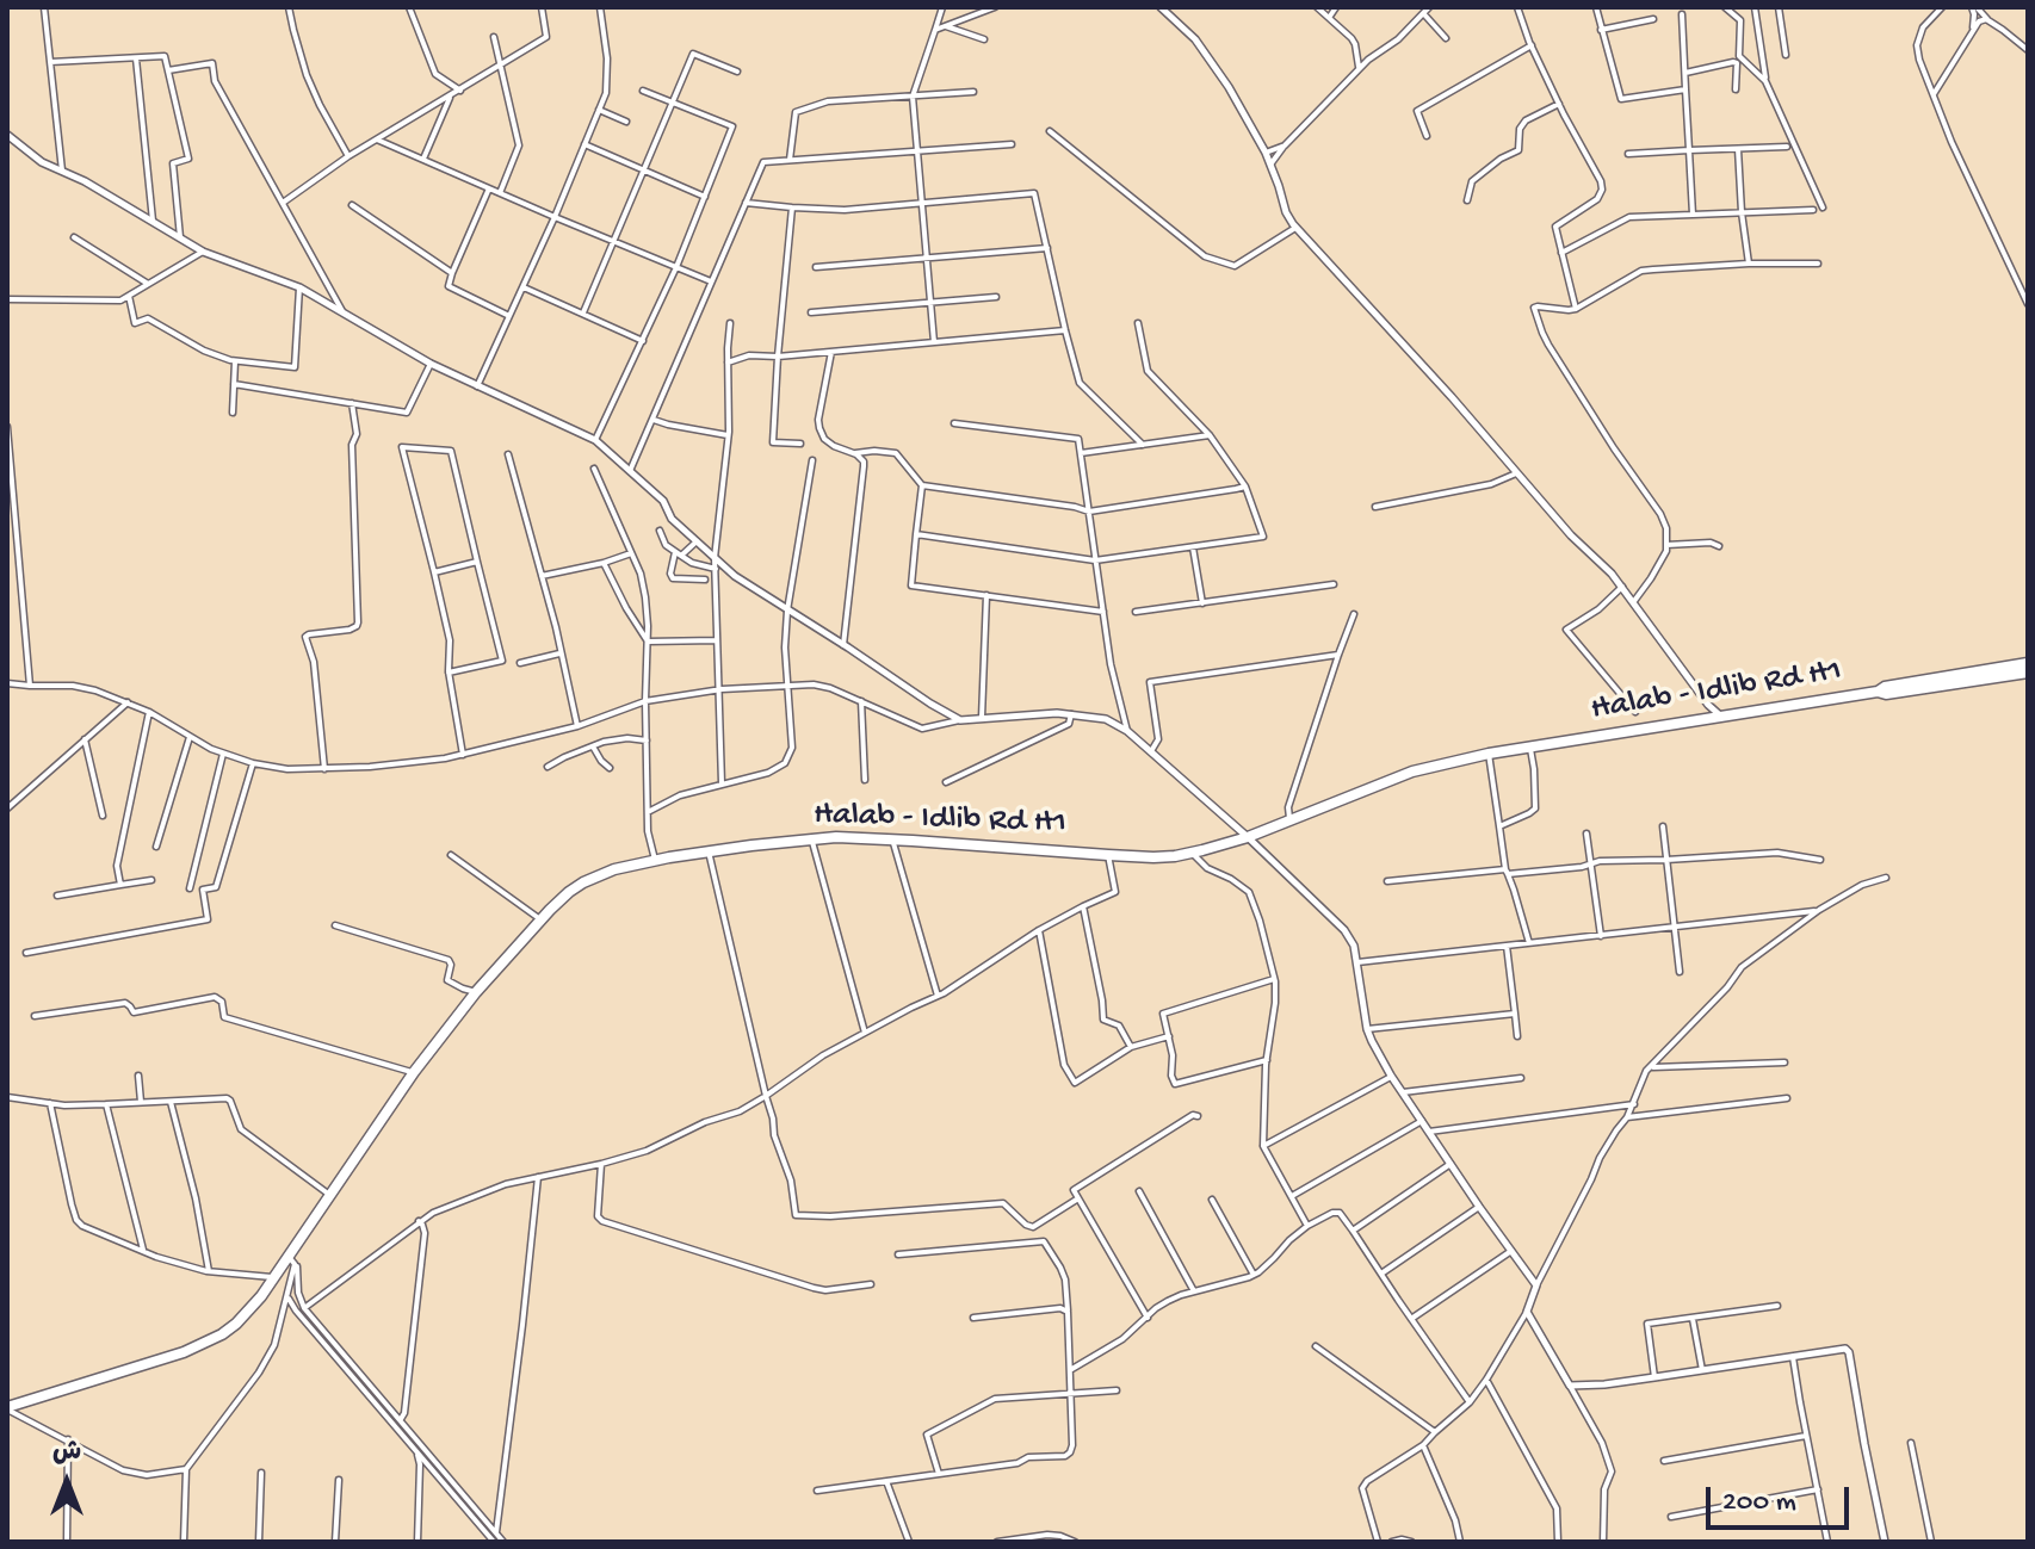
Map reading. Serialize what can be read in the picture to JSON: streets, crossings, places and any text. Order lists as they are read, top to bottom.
{
  "streets": {
    "highway": ["Halab - Idlib Rd H1"]
  },
  "scale_bar": "200 m",
  "north": "top"
}
